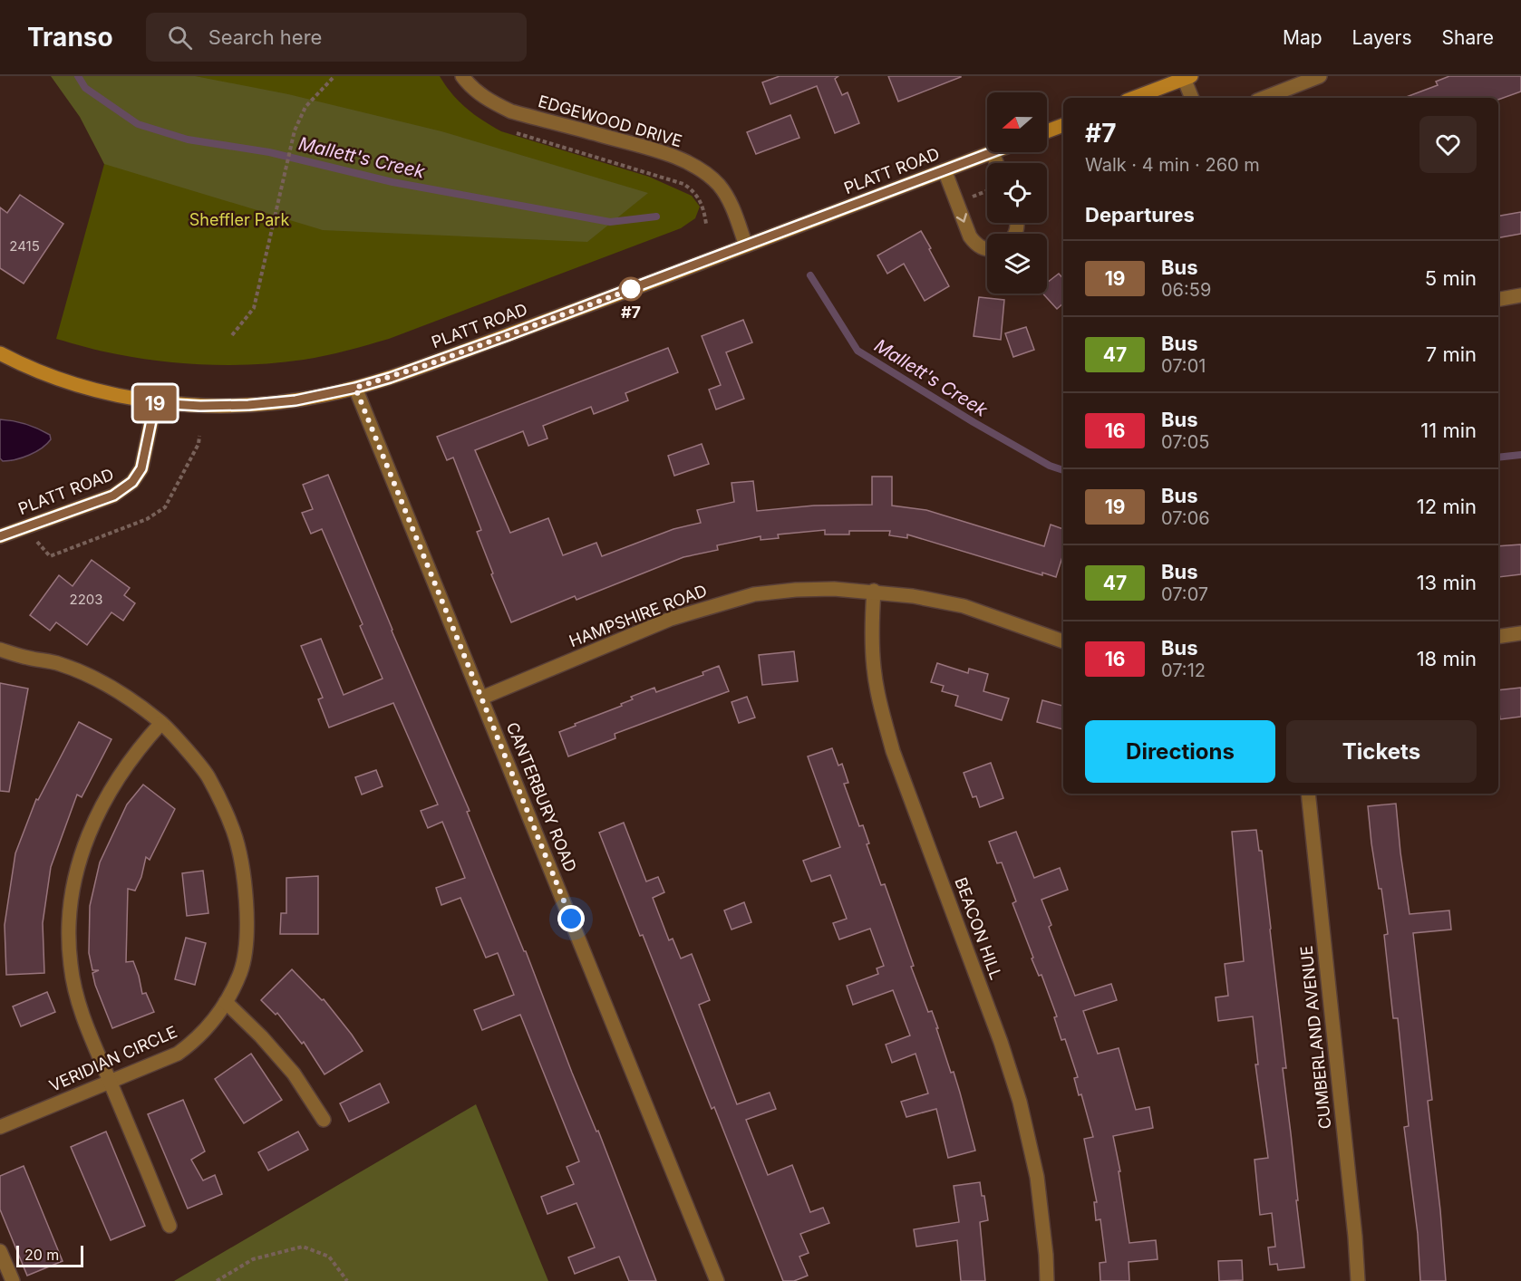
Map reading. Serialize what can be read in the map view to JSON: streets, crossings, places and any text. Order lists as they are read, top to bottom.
{
  "streets": {
    "main road": ["PLATT ROAD"],
    "street": [
      "EDGEWOOD DRIVE",
      "HAMPSHIRE ROAD",
      "CANTERBURY ROAD",
      "BEACON HILL",
      "CUMBERLAND AVENUE",
      "VERIDIAN CIRCLE"
    ]
  },
  "crossings": [
    ["EDGEWOOD DRIVE", "PLATT ROAD"],
    ["PLATT ROAD", "CANTERBURY ROAD"],
    ["HAMPSHIRE ROAD", "CANTERBURY ROAD"],
    ["HAMPSHIRE ROAD", "BEACON HILL"]
  ],
  "water": ["Mallett's Creek"],
  "parks": ["Sheffler Park"],
  "places": ["#7"],
  "lines": ["bus line 19"],
  "house_numbers": ["2415", "2203"],
  "scale_bar": "20 m",
  "north": "left",
  "page": {
    "header": "Transo",
    "search": "Search here",
    "nav": ["Map", "Layers", "Share"],
    "on_map": "19",
    "heading": [
      ["#7", "Walk · 4 min · 260 m"],
      "Departures"
    ],
    "list": [
      {
        "mark": "19",
        "name": "Bus",
        "note": "06:59",
        "value": "5 min"
      },
      {
        "mark": "47",
        "name": "Bus",
        "note": "07:01",
        "value": "7 min"
      },
      {
        "mark": "16",
        "name": "Bus",
        "note": "07:05",
        "value": "11 min"
      },
      {
        "mark": "19",
        "name": "Bus",
        "note": "07:06",
        "value": "12 min"
      },
      {
        "mark": "47",
        "name": "Bus",
        "note": "07:07",
        "value": "13 min"
      },
      {
        "mark": "16",
        "name": "Bus",
        "note": "07:12",
        "value": "18 min"
      }
    ],
    "buttons": ["Directions", "Tickets"],
    "scale": "20 m"
  }
}
